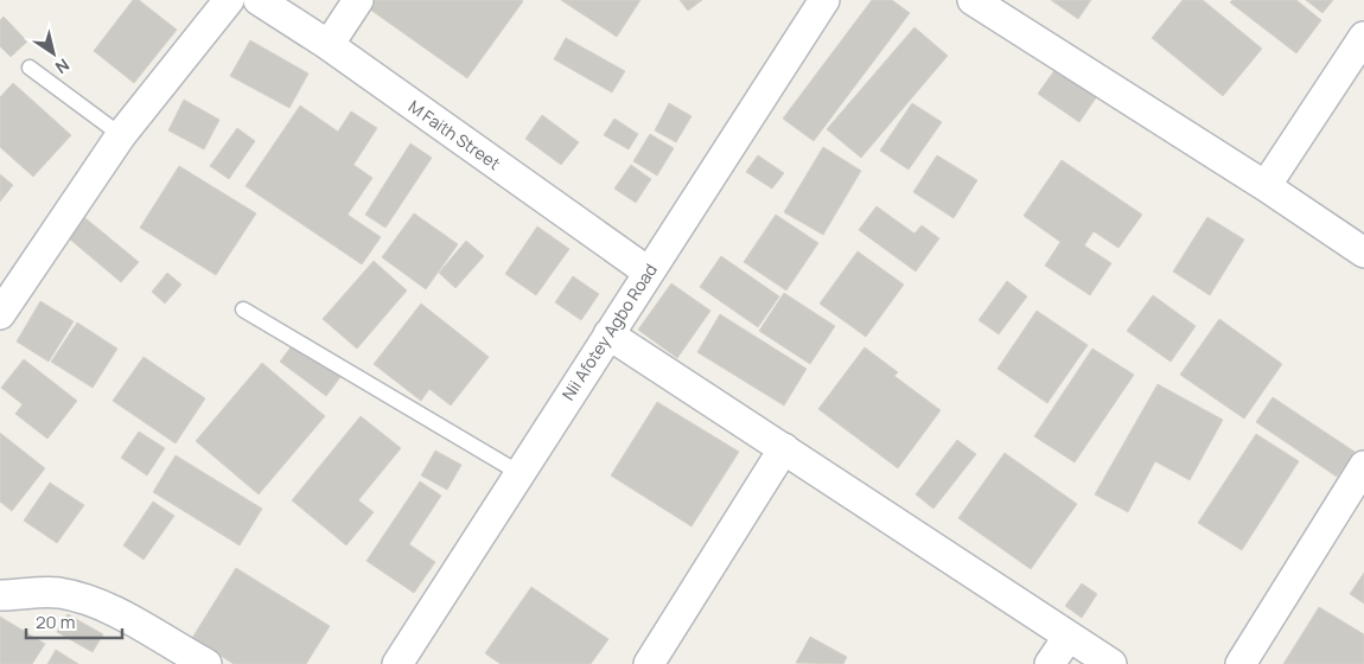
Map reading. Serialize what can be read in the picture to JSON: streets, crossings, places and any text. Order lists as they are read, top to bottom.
{
  "streets": {
    "street": ["M Faith Street", "Nii Afotey Agbo Road"]
  },
  "crossings": [
    ["M Faith Street", "Nii Afotey Agbo Road"]
  ],
  "scale_bar": "20 m",
  "north": "bottom right"
}
